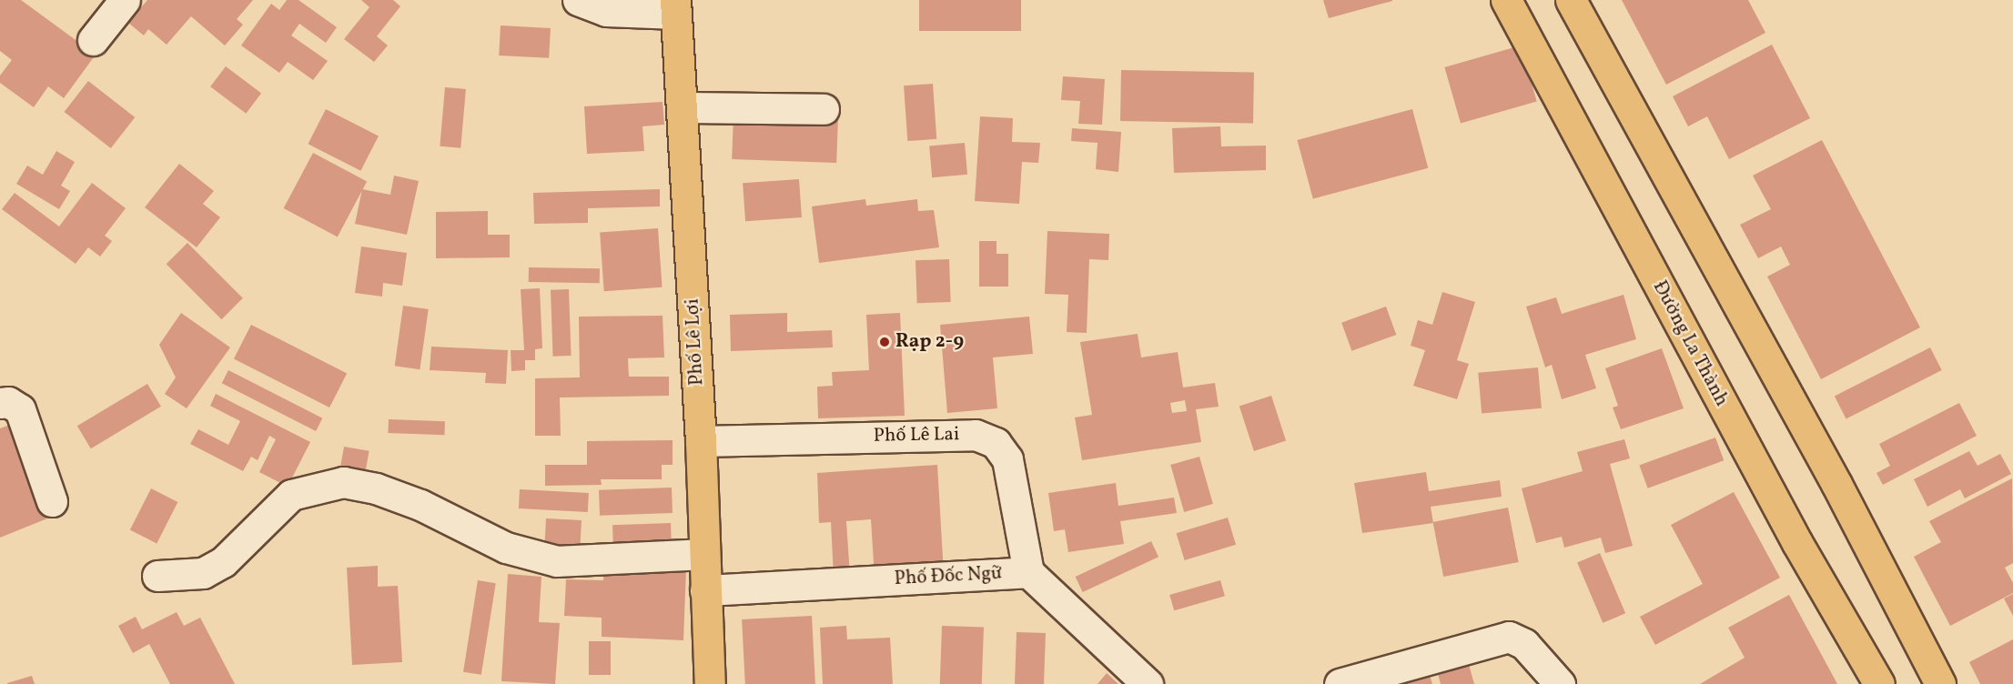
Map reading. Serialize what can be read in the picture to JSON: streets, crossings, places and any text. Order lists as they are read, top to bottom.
{
  "streets": {
    "main road": ["Phố Lê Lợi", "Đường La Thành"],
    "street": ["Phố Lê Lai", "Phố Đốc Ngữ"]
  },
  "crossings": [
    ["Phố Lê Lợi", "Phố Lê Lai"],
    ["Phố Lê Lợi", "Phố Đốc Ngữ"],
    ["Phố Lê Lai", "Phố Đốc Ngữ"]
  ],
  "places": ["Rạp 2-9"]
}
